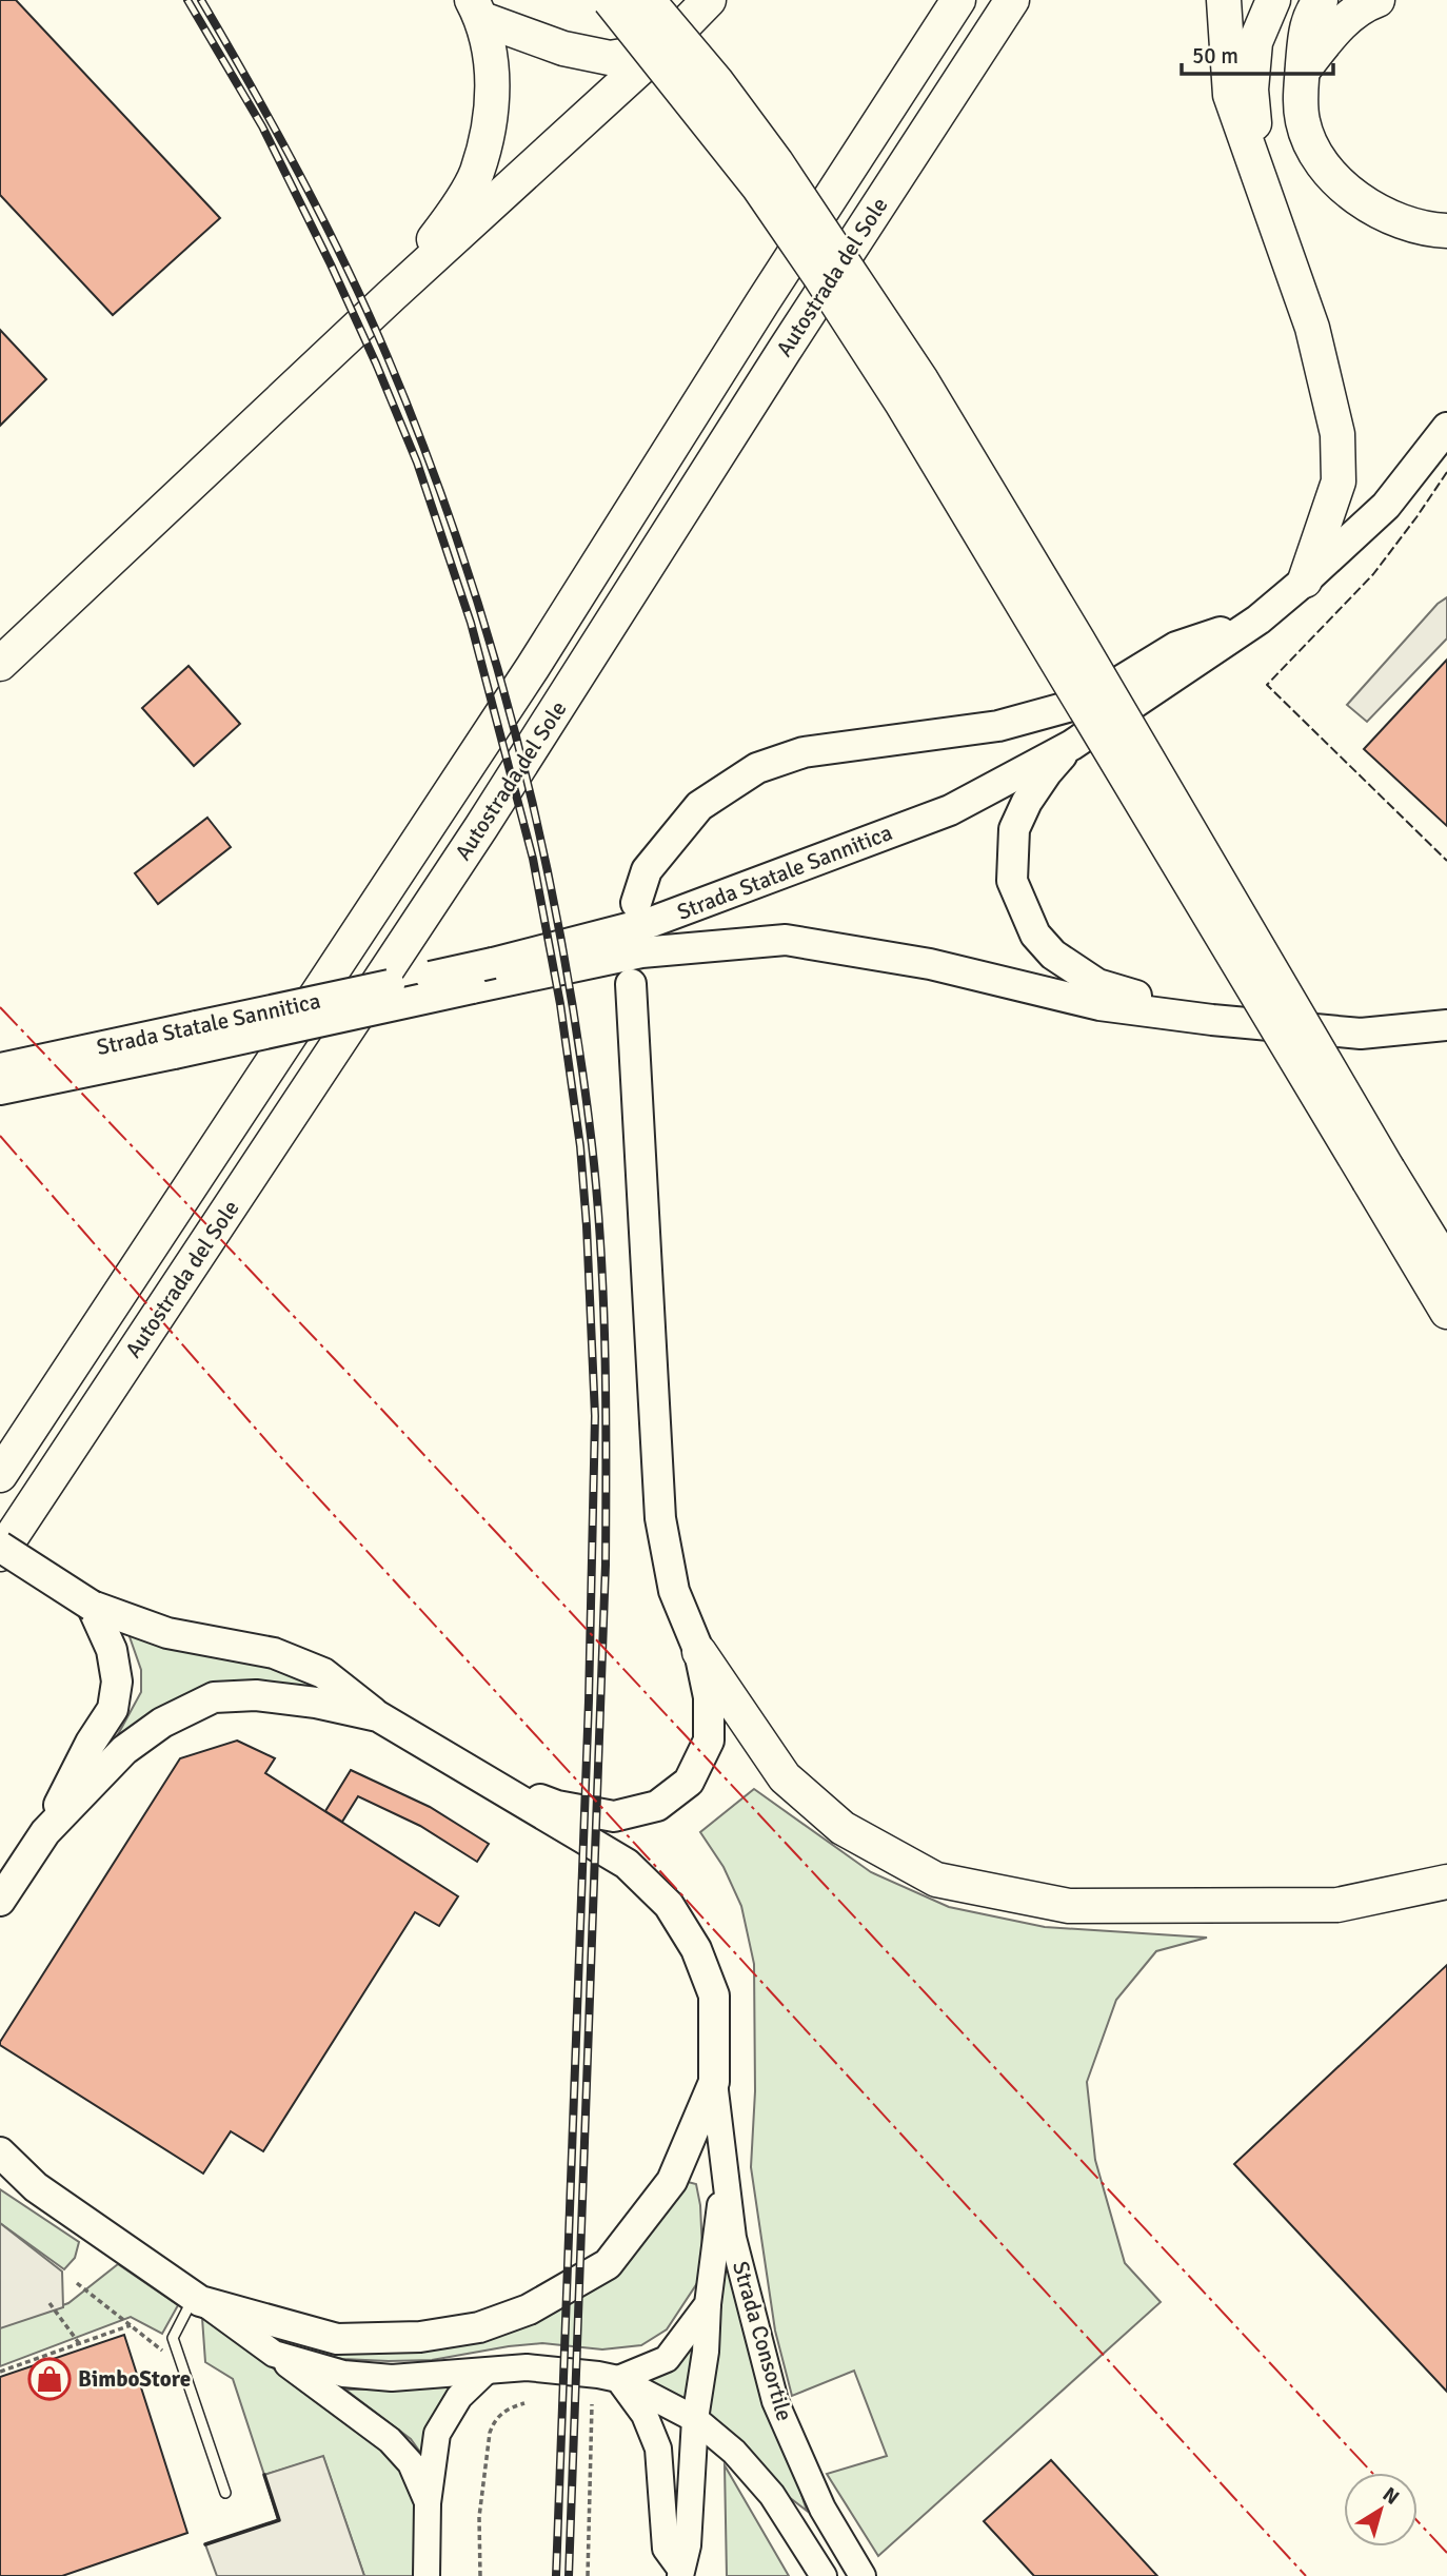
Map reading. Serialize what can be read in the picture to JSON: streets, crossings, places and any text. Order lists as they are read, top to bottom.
{
  "streets": {
    "highway": ["Autostrada del Sole"],
    "main road": ["Strada Statale Sannitica", "Strada Consortile"]
  },
  "places": {
    "shop": ["BimboStore"]
  },
  "scale_bar": "50 m",
  "north": "top right"
}
